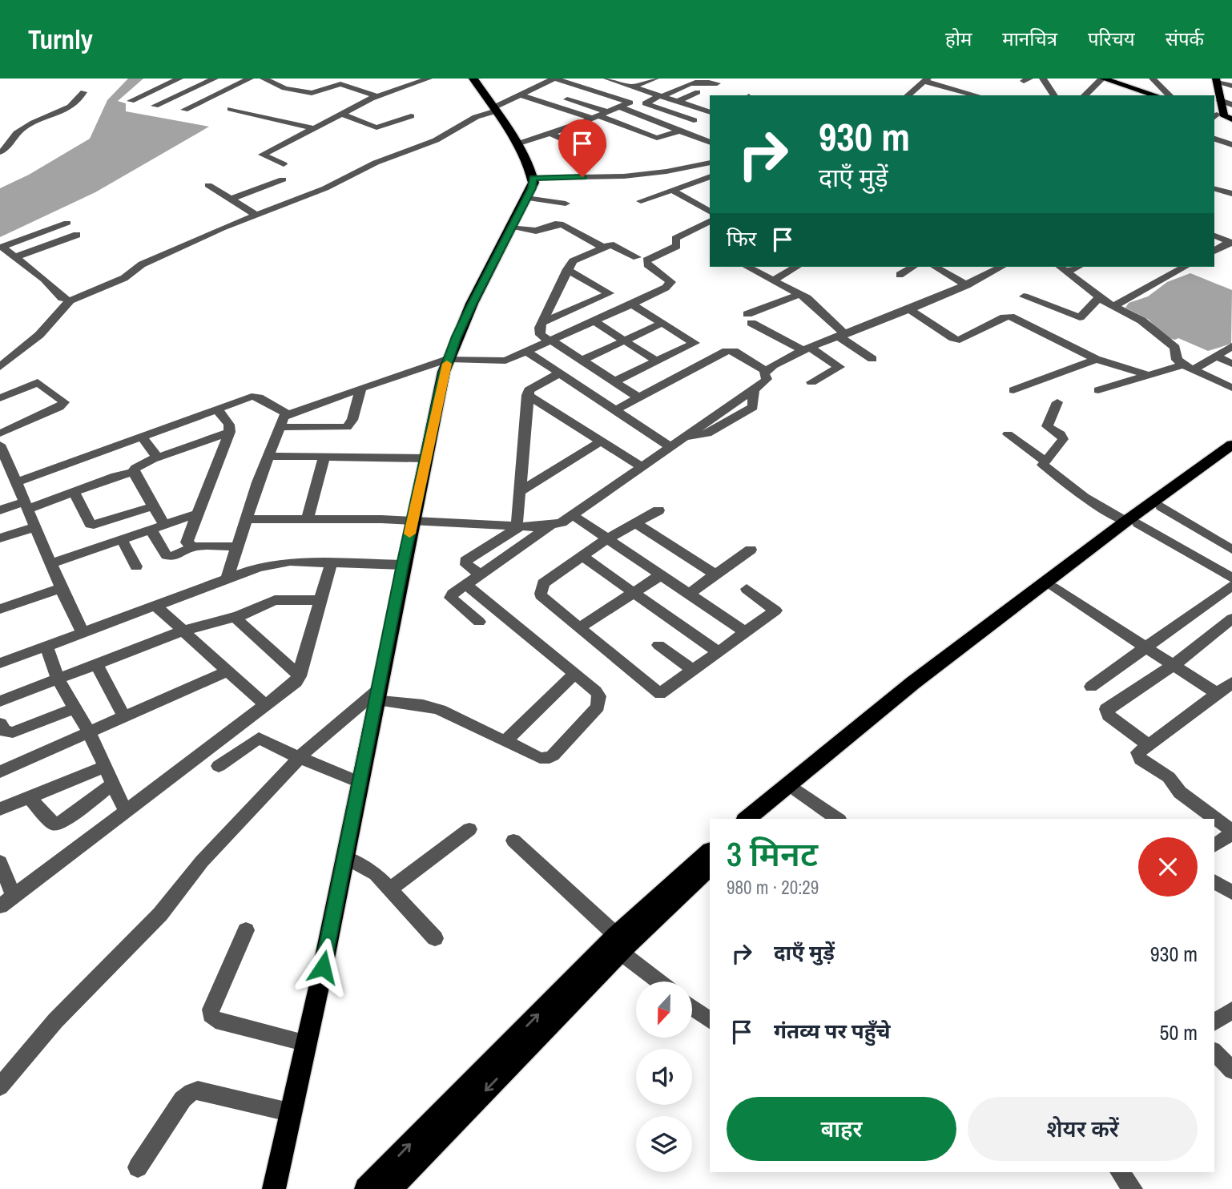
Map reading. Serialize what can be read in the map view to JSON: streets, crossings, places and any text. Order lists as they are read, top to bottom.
{
  "north": "bottom",
  "page": {
    "header": "Turnly",
    "nav": [
      "होम",
      "मानचित्र",
      "परिचय",
      "संपर्क"
    ],
    "turn": ["930 m", "दाएँ मुड़ें"],
    "then": "फिर",
    "heading": ["3 मिनट", "980 m · 20:29"],
    "list": [
      {
        "name": "दाएँ मुड़ें",
        "value": "930 m"
      },
      {
        "name": "गंतव्य पर पहुँचे",
        "value": "50 m"
      }
    ],
    "buttons": ["बाहर", "शेयर करें"]
  }
}
